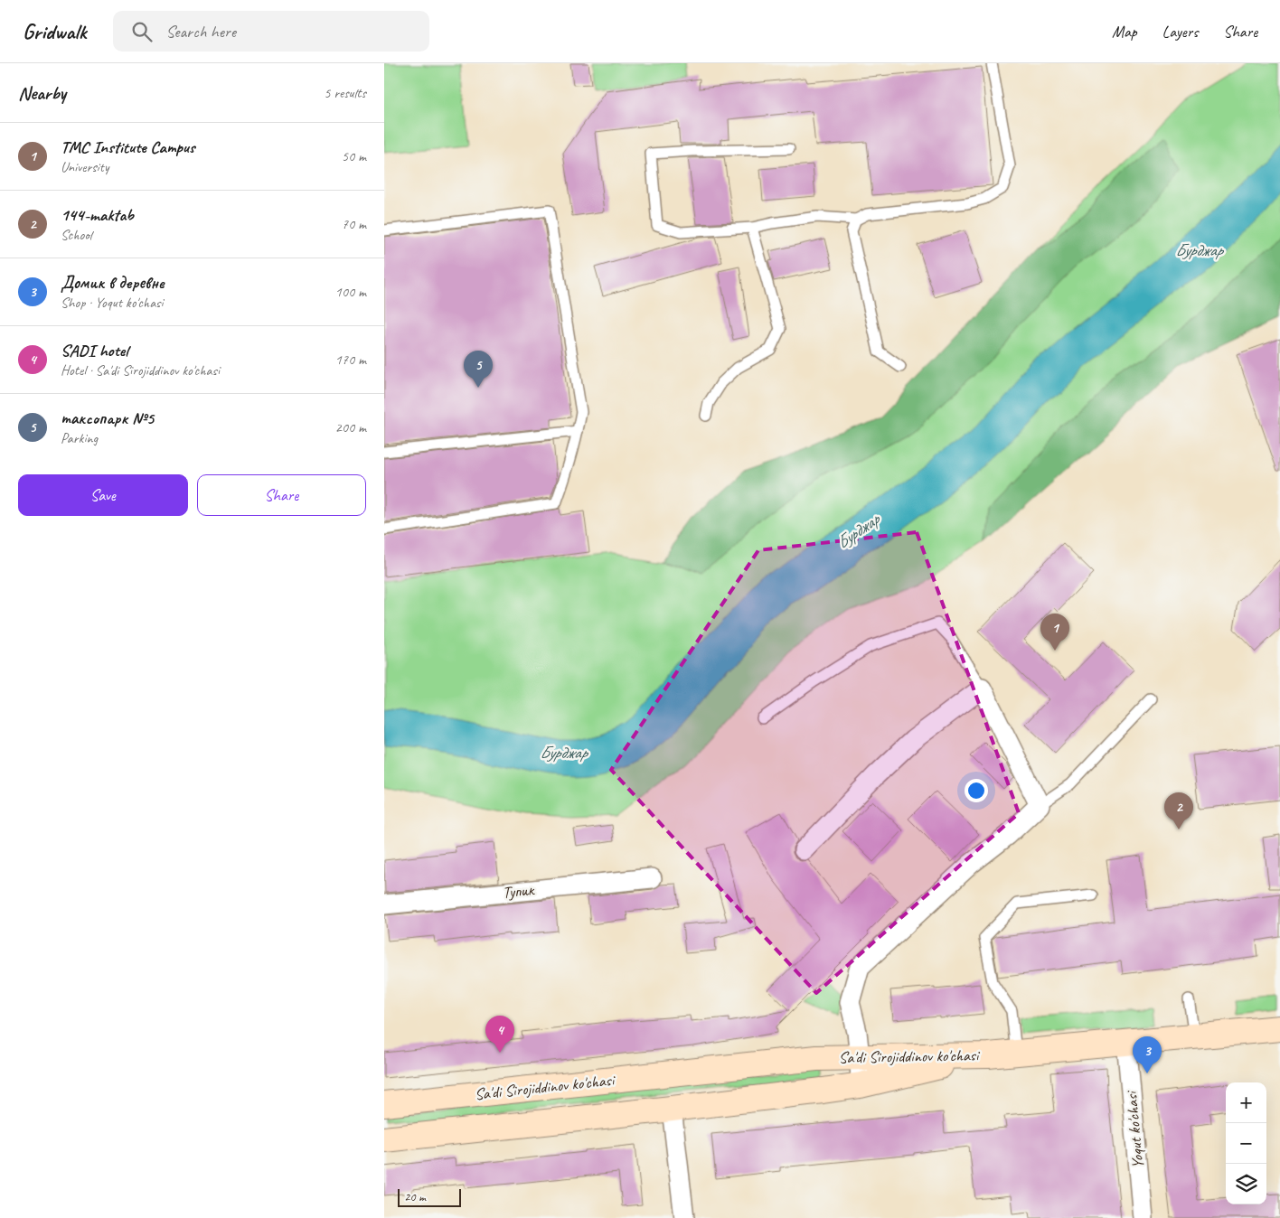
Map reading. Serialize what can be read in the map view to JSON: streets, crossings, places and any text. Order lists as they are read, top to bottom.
{
  "streets": {
    "street": ["Тупик", "Sa'di Sirojiddinov ko'chasi", "Yoqut ko'chasi"]
  },
  "water": ["Бурджар"],
  "scale_bar": "20 m",
  "page": {
    "header": "Gridwalk",
    "search": "Search here",
    "nav": ["Map", "Layers", "Share"],
    "heading": ["Nearby", "5 results"],
    "list": [
      {
        "mark": "1",
        "name": "TMC Institute Campus",
        "note": "University",
        "value": "50 m"
      },
      {
        "mark": "2",
        "name": "144-maktab",
        "note": "School",
        "value": "70 m"
      },
      {
        "mark": "3",
        "name": "Домик в деревне",
        "note": "Shop · Yoqut ko'chasi",
        "value": "100 m"
      },
      {
        "mark": "4",
        "name": "SADI hotel",
        "note": "Hotel · Sa'di Sirojiddinov ko'chasi",
        "value": "170 m"
      },
      {
        "mark": "5",
        "name": "таксопарк №5",
        "note": "Parking",
        "value": "200 m"
      }
    ],
    "pins": [
      "5",
      "1",
      "2",
      "4",
      "3"
    ],
    "buttons": ["Save", "Share"],
    "map_buttons": ["+", "−"],
    "scale": "20 m"
  }
}
